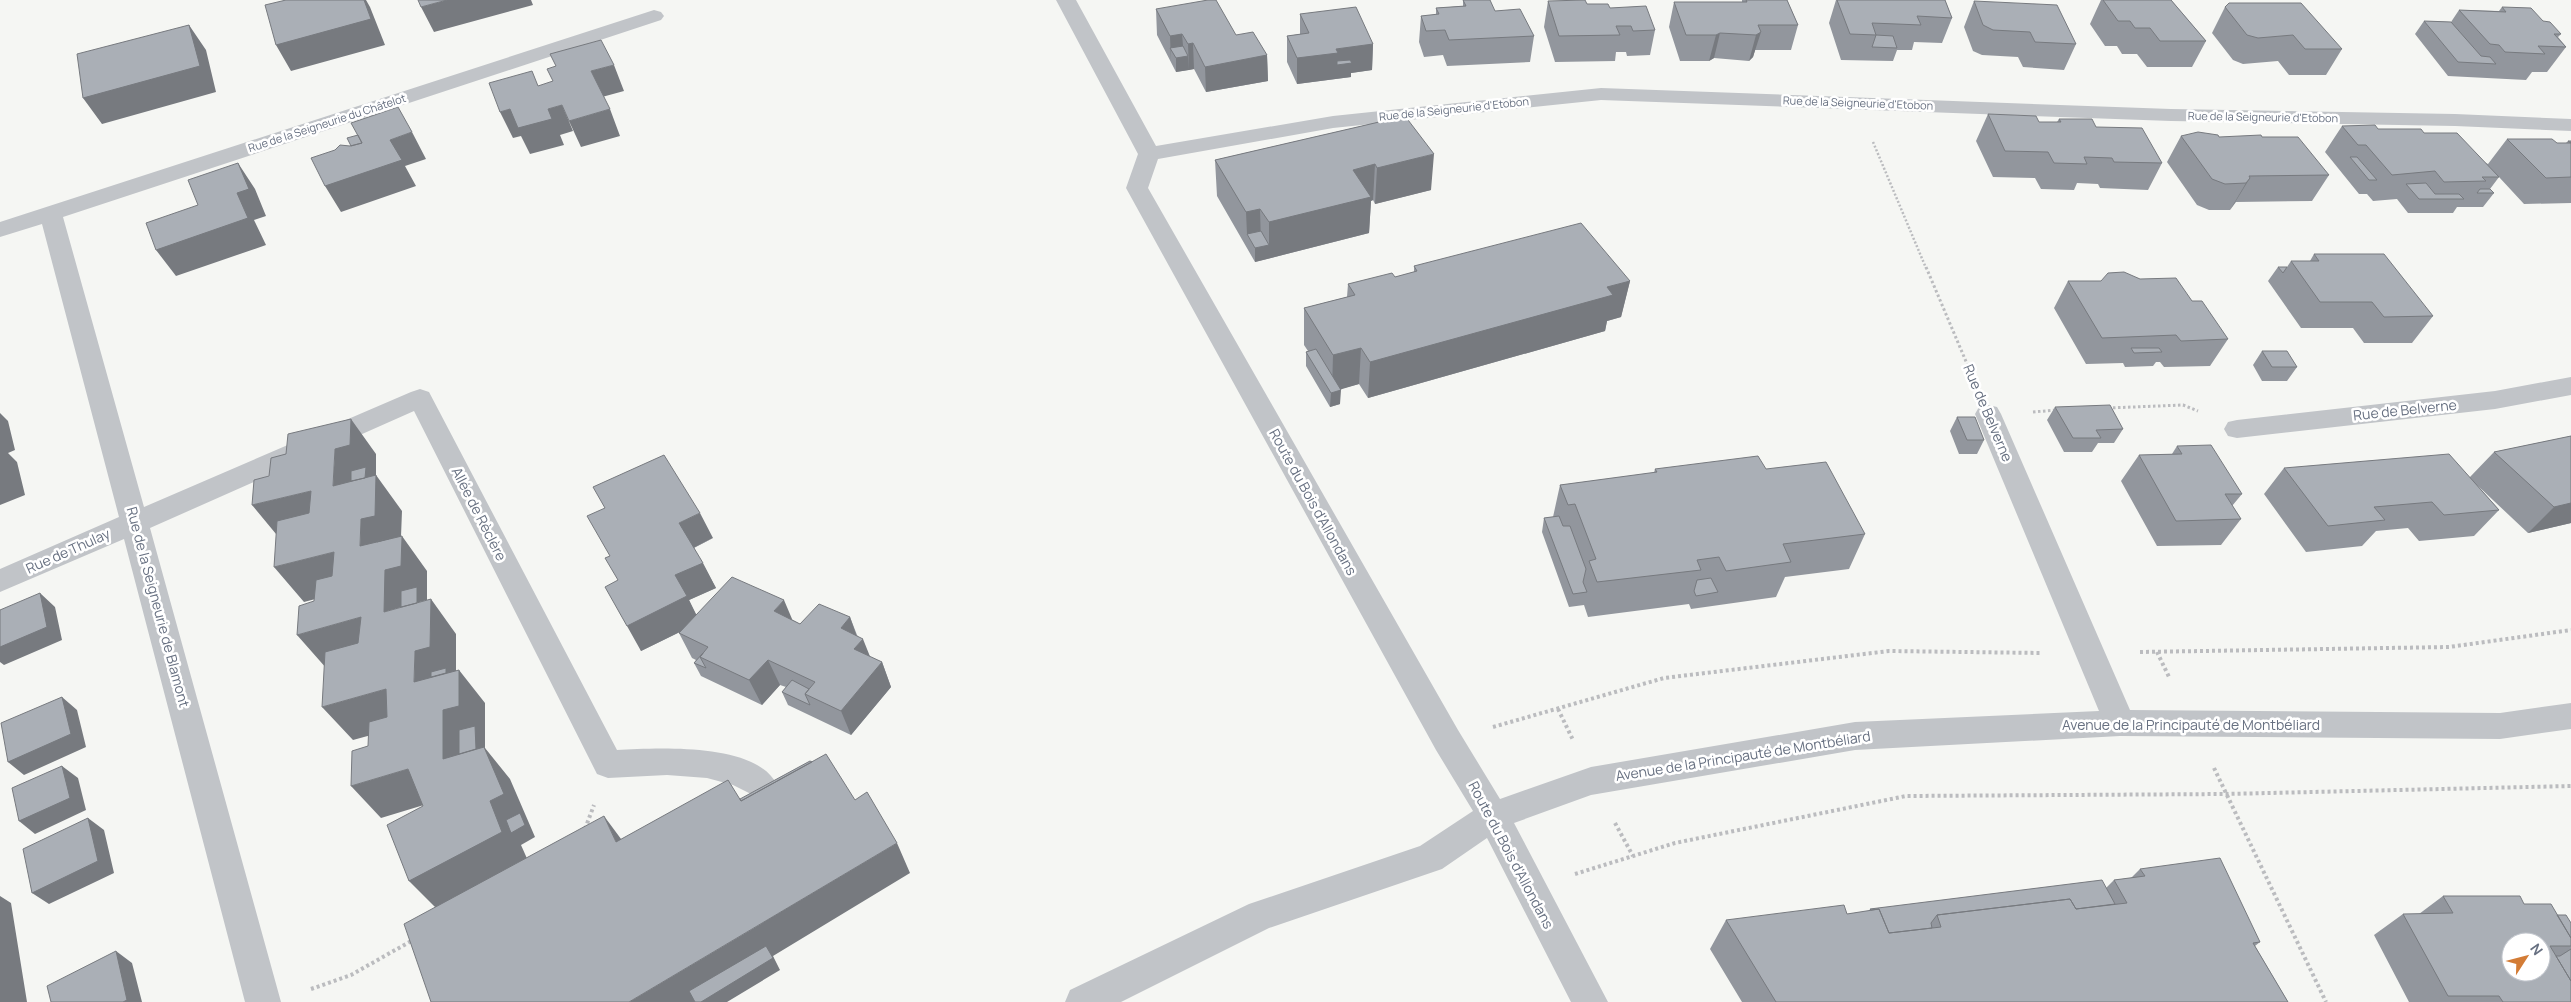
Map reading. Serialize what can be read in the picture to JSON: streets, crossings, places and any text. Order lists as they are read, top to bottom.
{
  "streets": {
    "street": [
      "Rue de la Seigneurie d'Etobon",
      "Rue de la Seigneurie du Châtelot",
      "Rue de Belverne",
      "Route du Bois d'Allondans",
      "Allée de Rèclère",
      "Rue de Thulay",
      "Rue de la Seigneurie de Blamont",
      "Avenue de la Principauté de Montbéliard"
    ]
  },
  "crossings": [
    ["Rue de la Seigneurie d'Etobon", "Rue de Belverne"],
    ["Rue de la Seigneurie d'Etobon", "Route du Bois d'Allondans"],
    ["Rue de la Seigneurie du Châtelot", "Rue de la Seigneurie de Blamont"],
    ["Rue de Belverne", "Avenue de la Principauté de Montbéliard"],
    ["Route du Bois d'Allondans", "Avenue de la Principauté de Montbéliard"],
    ["Allée de Rèclère", "Rue de Thulay"],
    ["Allée de Rèclère", "Rue de la Seigneurie de Blamont"],
    ["Rue de Thulay", "Rue de la Seigneurie de Blamont"]
  ],
  "north": "top right"
}
